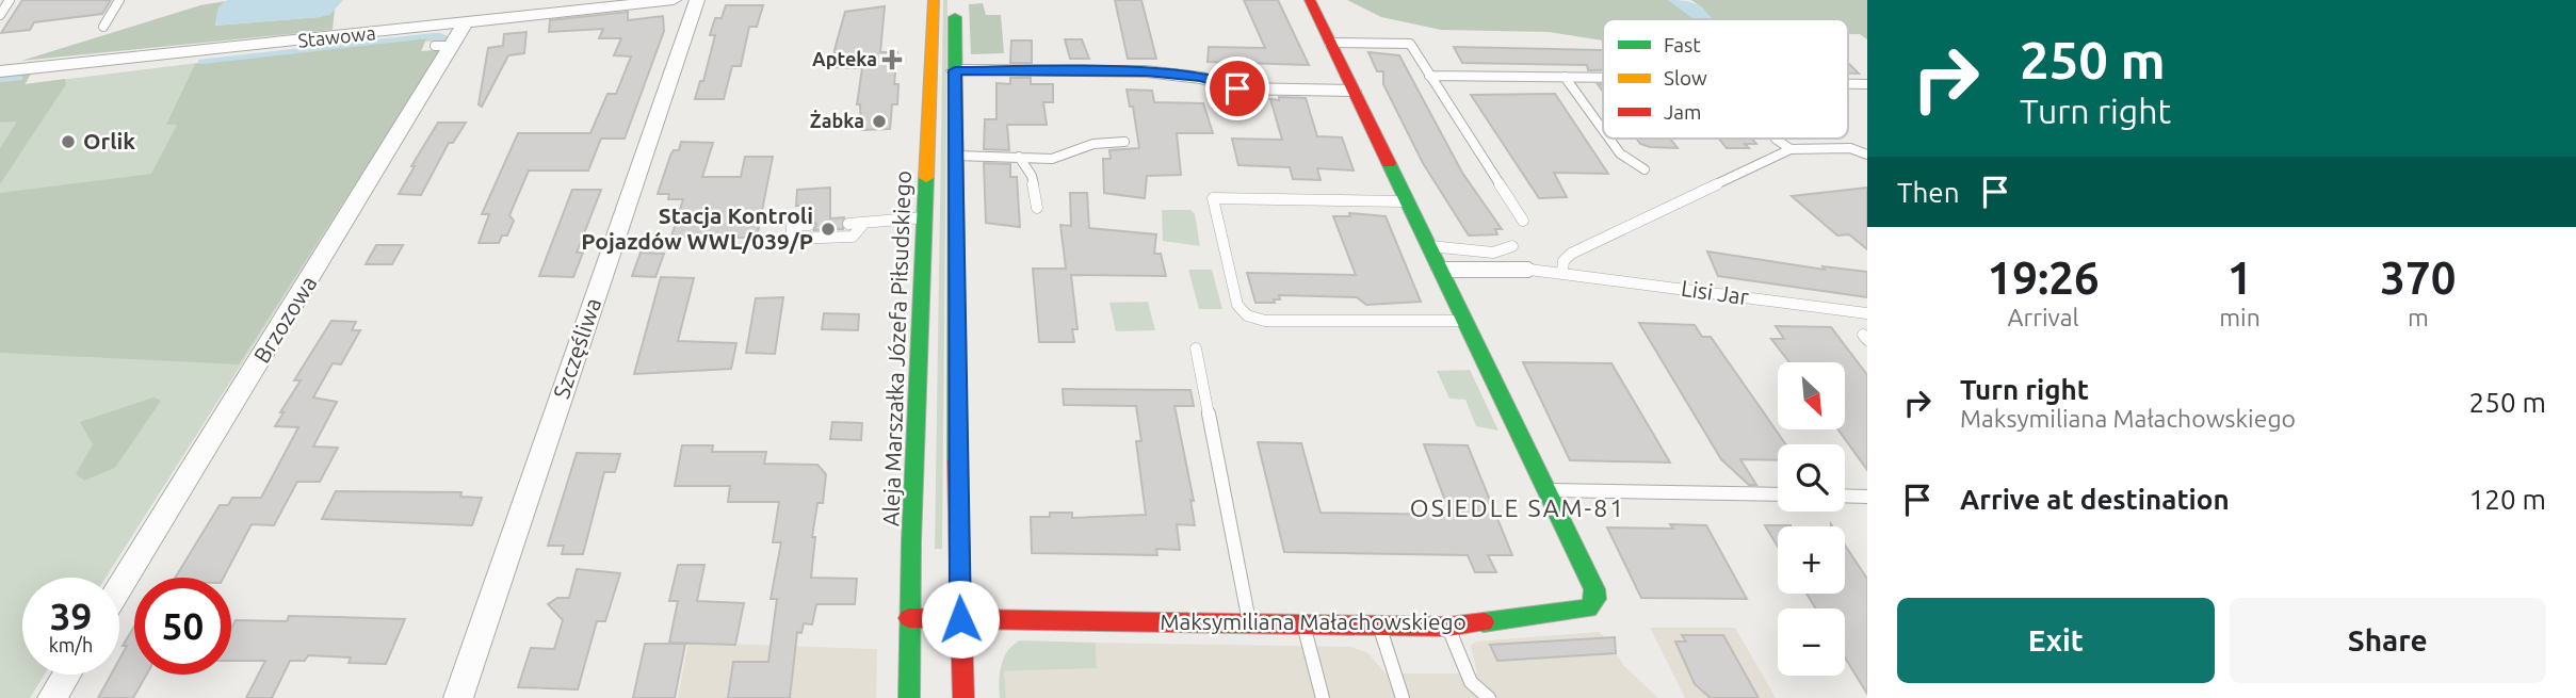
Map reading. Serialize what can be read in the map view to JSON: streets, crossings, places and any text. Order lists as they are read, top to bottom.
{
  "streets": {
    "main road": ["Aleja Marszałka Józefa Piłsudskiego", "Maksymiliana Małachowskiego"],
    "street": [
      "Stawowa",
      "Lisi Jar",
      "Brzozowa",
      "Szczęśliwa"
    ]
  },
  "crossings": [
    ["Stawowa", "Brzozowa"],
    ["Lisi Jar", "Maksymiliana Małachowskiego"],
    ["Aleja Marszałka Józefa Piłsudskiego", "Maksymiliana Małachowskiego"]
  ],
  "districts": ["OSIEDLE SAM-81"],
  "places": {
    "health": ["Apteka"],
    "other": ["Żabka", "Orlik", "Stacja Kontroli Pojazdów WWL/039/P"]
  },
  "legend": ["Fast", "Slow", "Jam"],
  "north": "bottom right",
  "page": {
    "turn": ["250 m", "Turn right"],
    "then": "Then",
    "eta": [
      "19:26",
      "Arrival",
      "1",
      "min",
      "370",
      "m"
    ],
    "list": [
      {
        "name": "Turn right",
        "note": "Maksymiliana Małachowskiego",
        "value": "250 m"
      },
      {
        "name": "Arrive at destination",
        "value": "120 m"
      }
    ],
    "map_buttons": ["+", "−"],
    "speed": "39 km/h",
    "limit": "50",
    "buttons": ["Exit", "Share"]
  }
}
